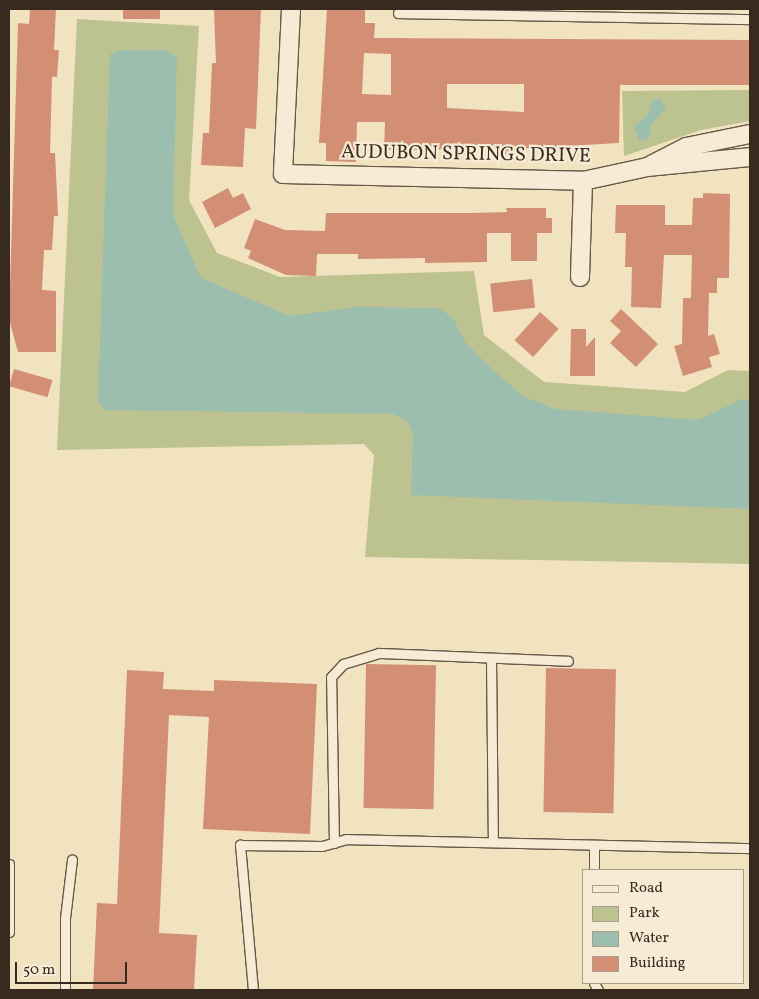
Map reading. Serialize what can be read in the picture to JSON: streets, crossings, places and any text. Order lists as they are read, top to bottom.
{
  "streets": {
    "street": ["AUDUBON SPRINGS DRIVE"]
  },
  "legend": [
    "Road",
    "Park",
    "Water",
    "Building"
  ],
  "scale_bar": "50 m"
}
